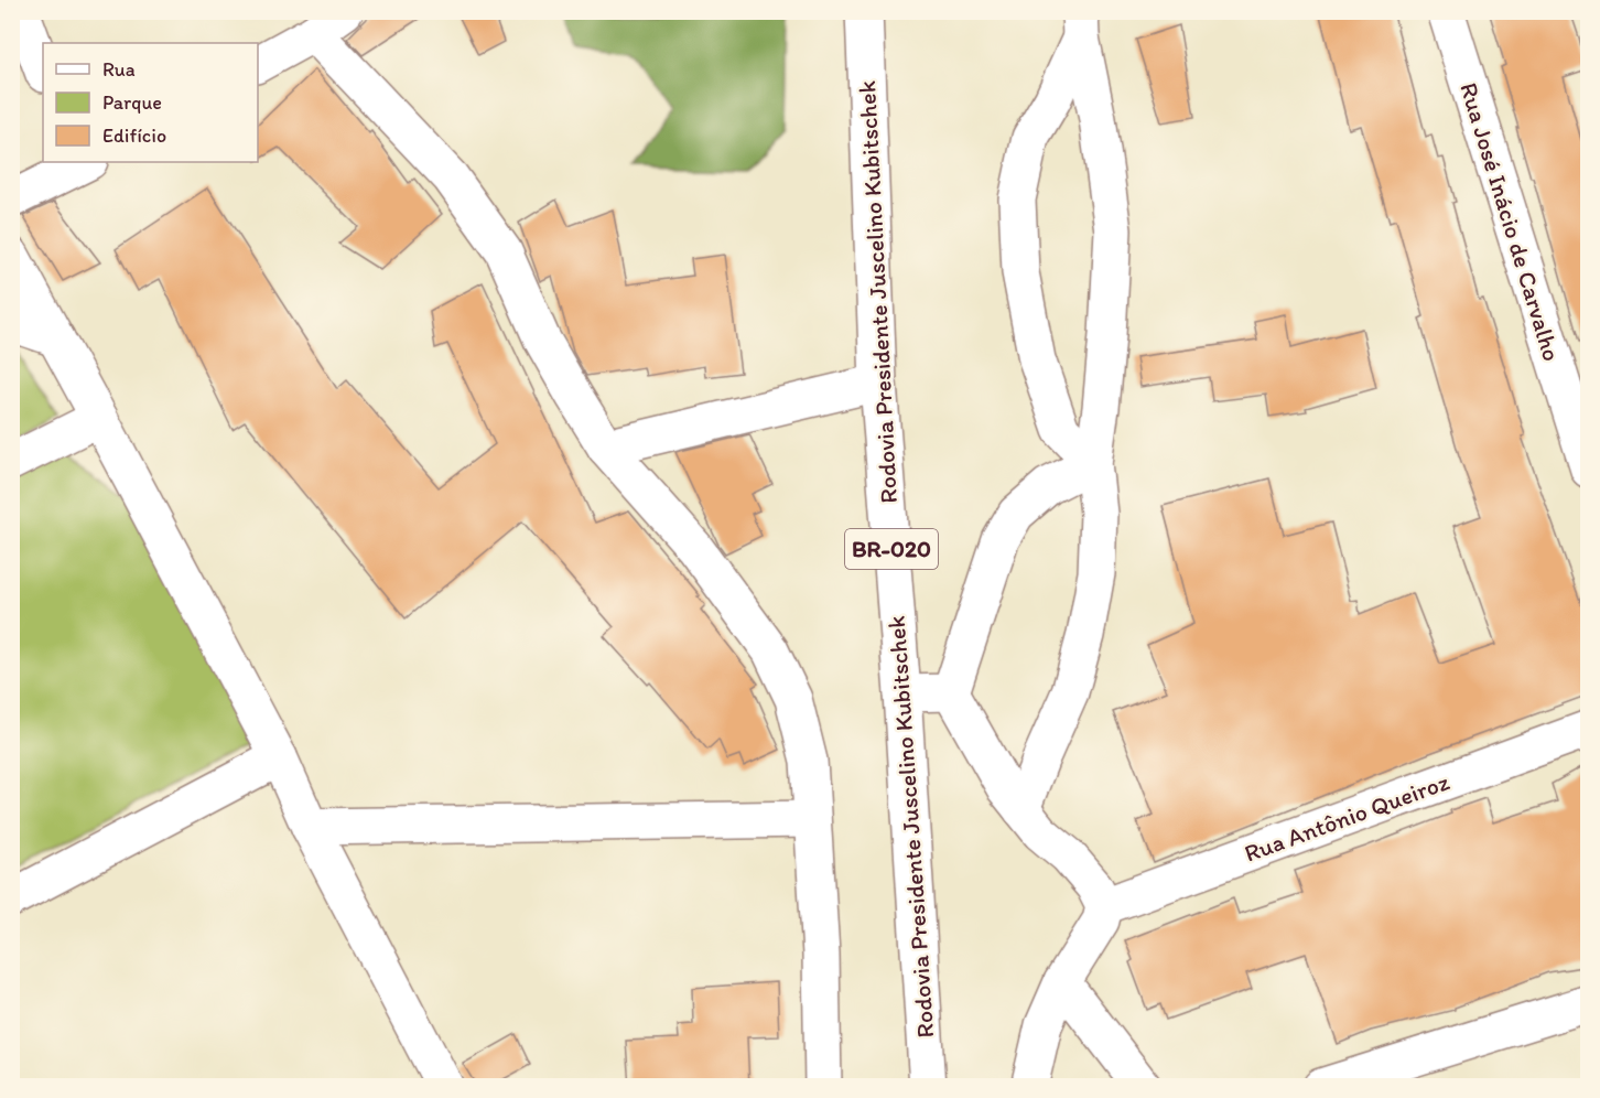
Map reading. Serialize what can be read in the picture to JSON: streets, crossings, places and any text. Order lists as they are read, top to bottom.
{
  "streets": {
    "main road": [
      "Rua José Inácio de Carvalho",
      "Rodovia Presidente Juscelino Kubitschek",
      "BR-020",
      "Rua Antônio Queiroz"
    ]
  },
  "legend": ["Rua", "Parque", "Edifício"]
}
